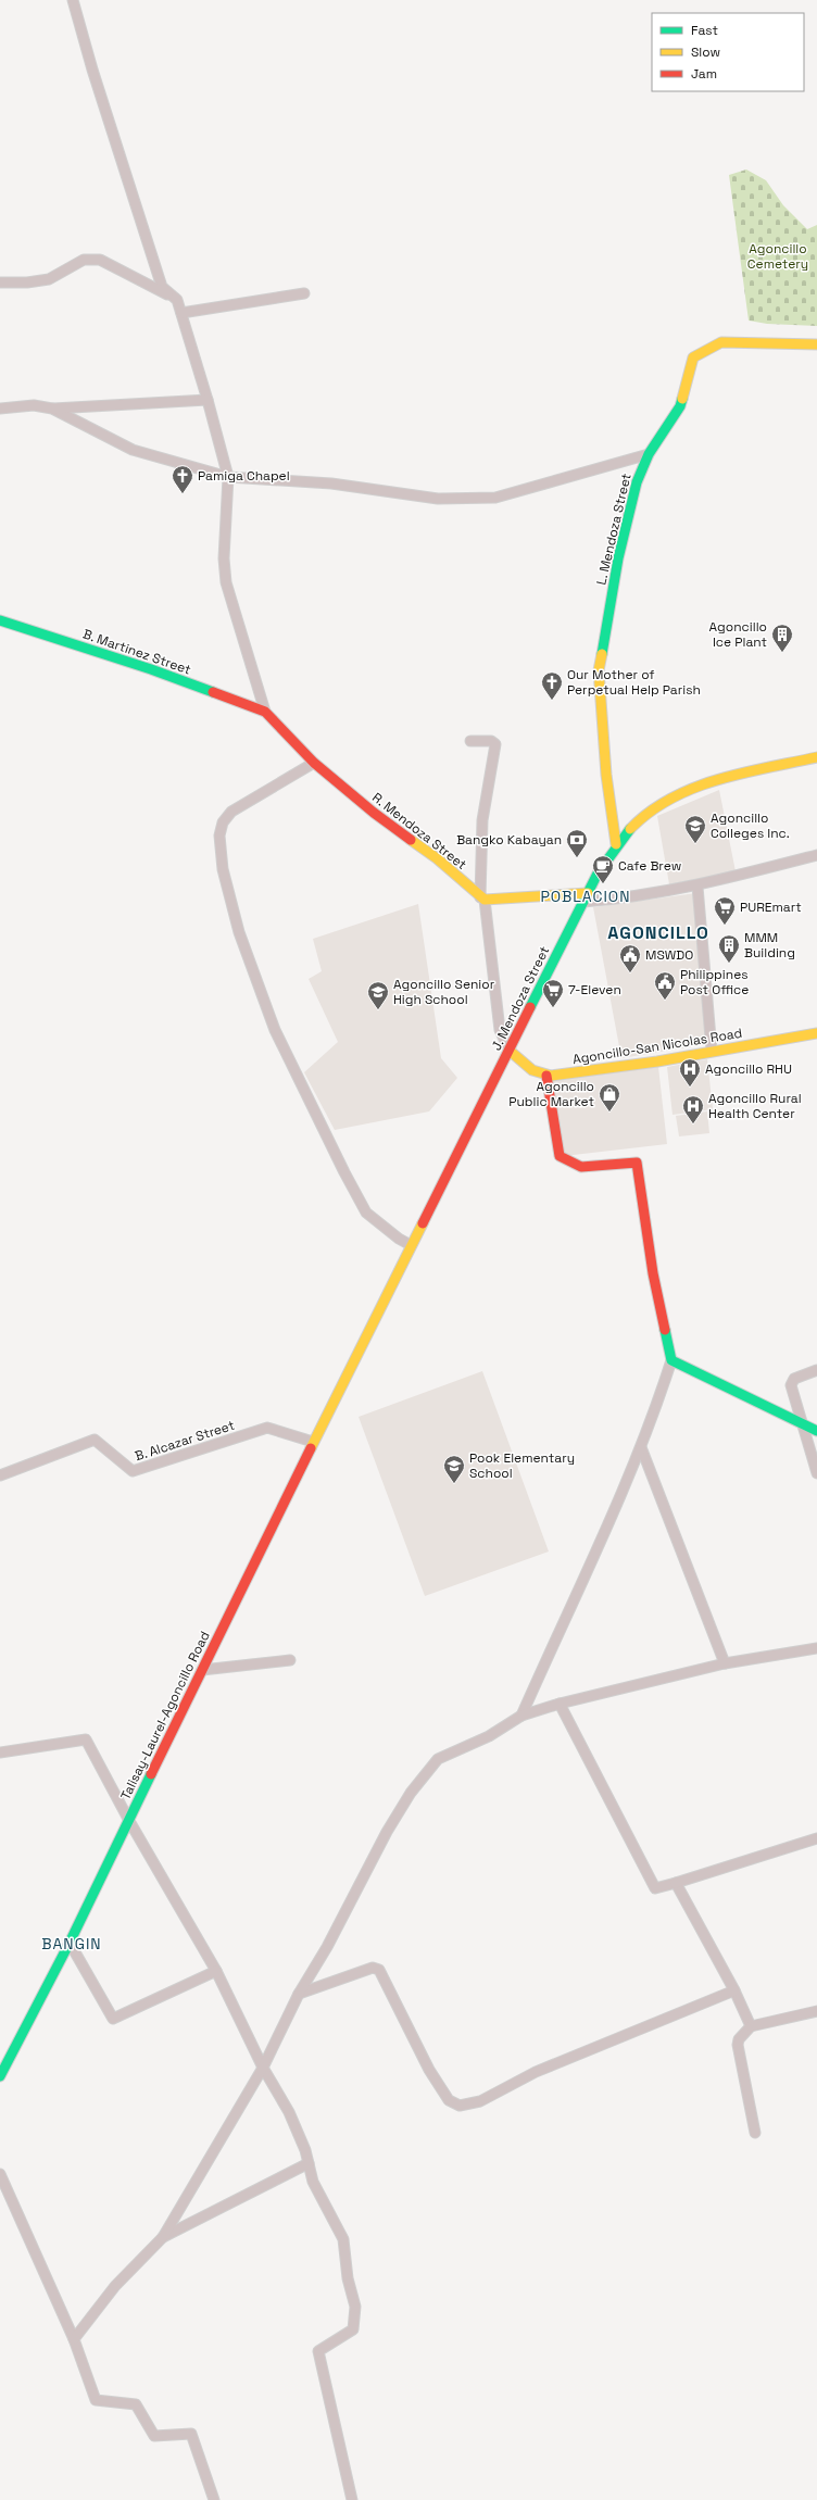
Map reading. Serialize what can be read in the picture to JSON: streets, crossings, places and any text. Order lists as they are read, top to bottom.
{
  "streets": {
    "main road": [
      "L. Mendoza Street",
      "B. Martinez Street",
      "R. Mendoza Street",
      "J. Mendoza Street",
      "Agoncillo-San Nicolas Road",
      "Talisay-Laurel-Agoncillo Road"
    ],
    "street": ["B. Alcazar Street"]
  },
  "crossings": [
    ["L. Mendoza Street", "J. Mendoza Street"],
    ["B. Martinez Street", "R. Mendoza Street"],
    ["J. Mendoza Street", "Talisay-Laurel-Agoncillo Road"],
    ["B. Alcazar Street", "Talisay-Laurel-Agoncillo Road"]
  ],
  "districts": ["POBLACION", "AGONCILLO", "BANGIN"],
  "parks": ["Agoncillo Cemetery"],
  "places": {
    "church": ["Pamiga Chapel", "Our Mother of Perpetual Help Parish"],
    "building": ["Agoncillo Ice Plant", "MMM Building"],
    "school or university": ["Agoncillo Colleges Inc.", "Agoncillo Senior High School", "Pook Elementary School"],
    "bank": ["Bangko Kabayan"],
    "cafe": ["Cafe Brew"],
    "supermarket": ["PUREmart", "7-Eleven"],
    "public building": ["MSWDO", "Philippines Post Office"],
    "hospital": ["Agoncillo RHU", "Agoncillo Rural Health Center"],
    "shop": ["Agoncillo Public Market"]
  },
  "legend": ["Fast", "Slow", "Jam"]
}
